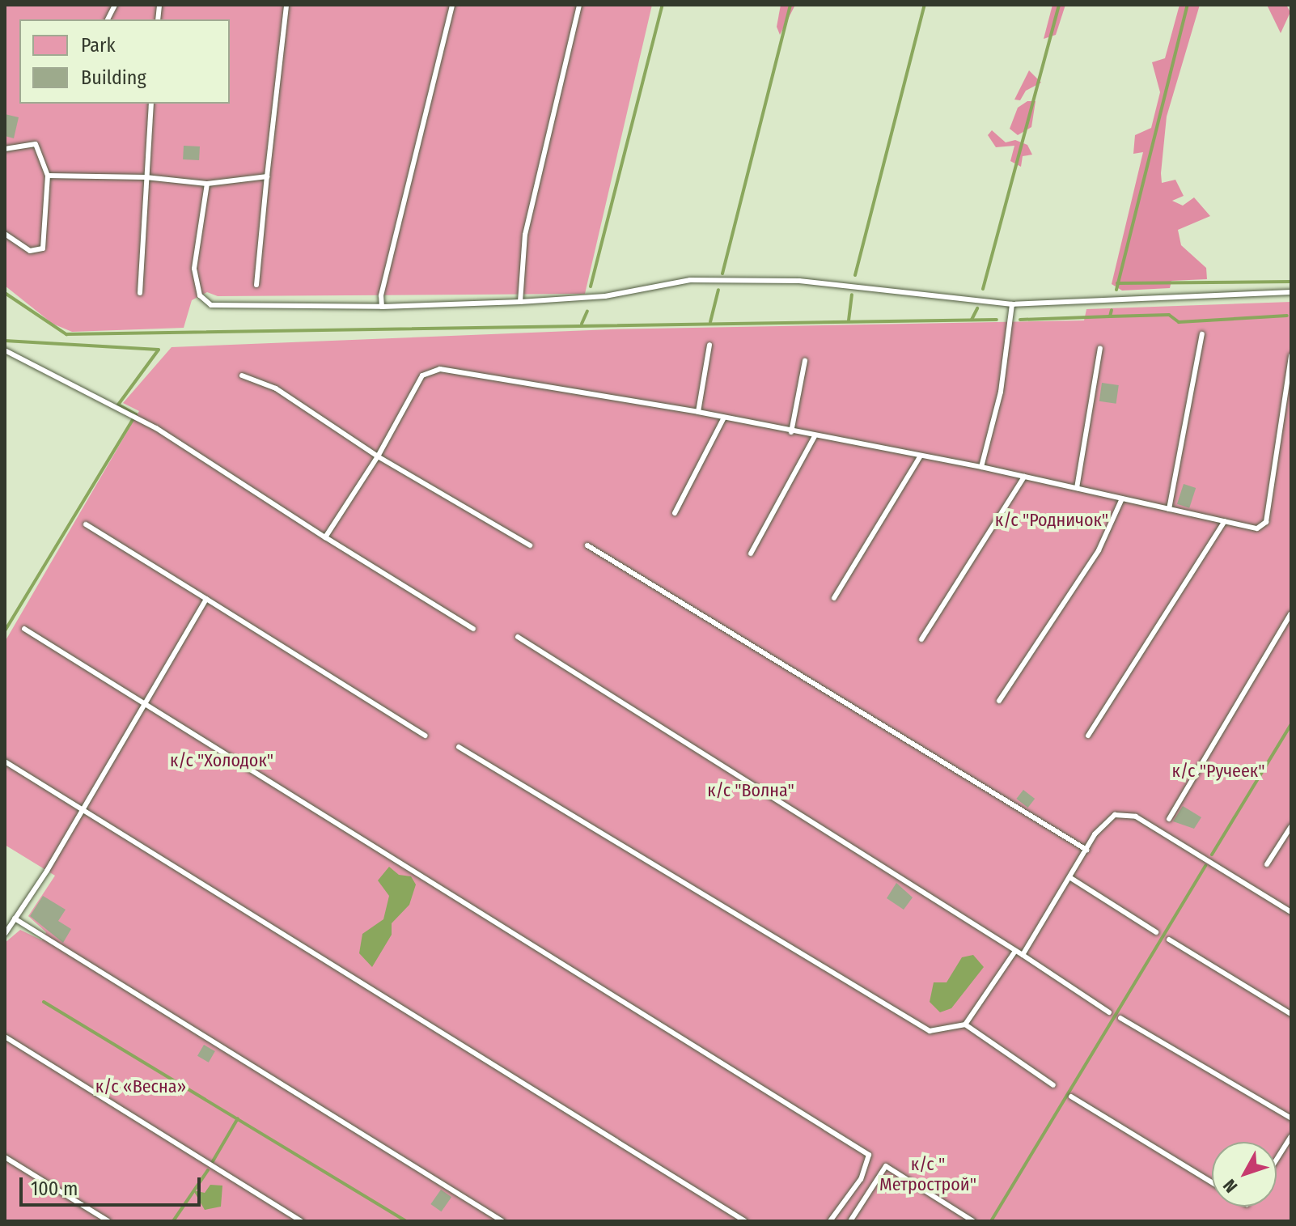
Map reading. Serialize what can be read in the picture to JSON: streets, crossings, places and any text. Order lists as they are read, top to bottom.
{
  "parks": [
    "к/с \"Родничок\"",
    "к/с \"Холодок\"",
    "к/с \"Ручеек\"",
    "к/с \"Волна\"",
    "к/с «Весна»",
    "к/с \" Метрострой\""
  ],
  "legend": ["Park", "Building"],
  "scale_bar": "100 m",
  "north": "bottom left"
}
